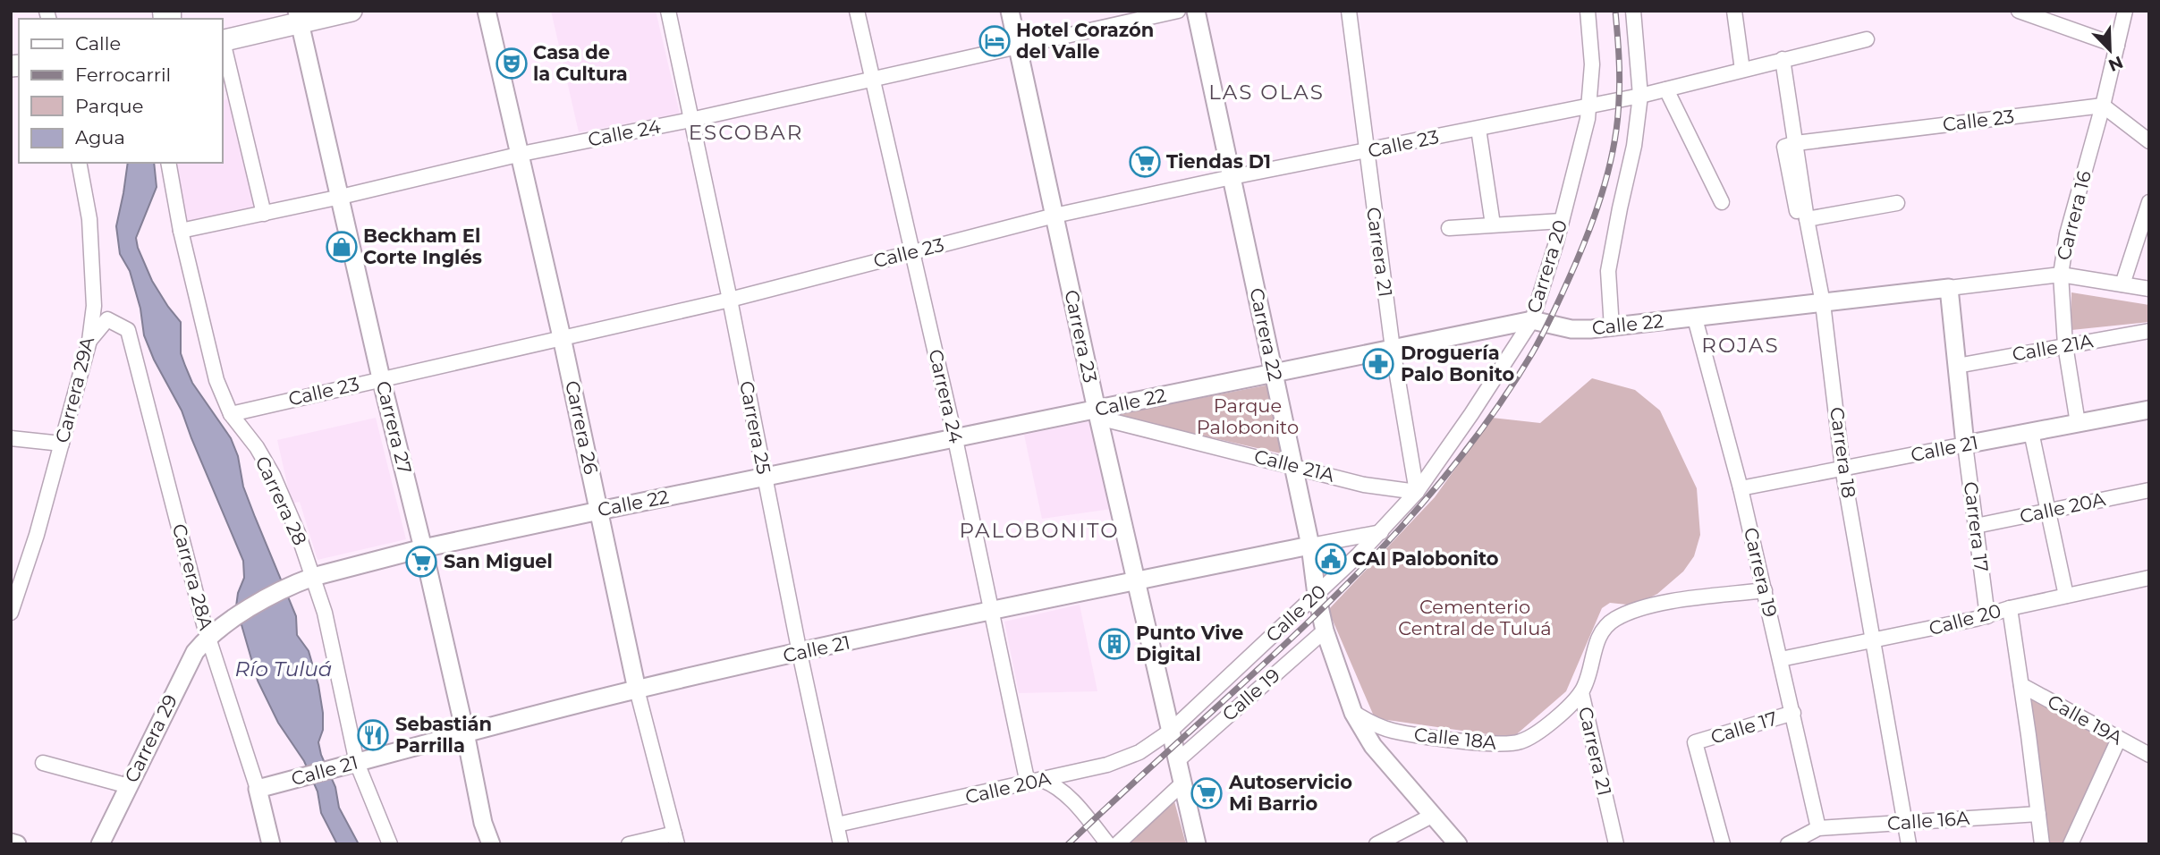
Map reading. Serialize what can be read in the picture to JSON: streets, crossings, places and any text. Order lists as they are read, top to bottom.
{
  "streets": {
    "street": [
      "Calle 23",
      "Calle 24",
      "Carrera 16",
      "Carrera 21",
      "Carrera 20",
      "Calle 22",
      "Carrera 22",
      "Carrera 23",
      "Calle 21A",
      "Carrera 29A",
      "Carrera 24",
      "Carrera 27",
      "Carrera 26",
      "Carrera 25",
      "Calle 21",
      "Carrera 18",
      "Carrera 28",
      "Calle 20A",
      "Carrera 17",
      "Carrera 19",
      "Carrera 28A",
      "Calle 20",
      "Calle 19",
      "Calle 19A",
      "Calle 17",
      "Carrera 29",
      "Calle 18A",
      "Calle 16A"
    ]
  },
  "crossings": [
    ["Calle 23", "Carrera 16"],
    ["Calle 23", "Carrera 21"],
    ["Calle 23", "Carrera 20"],
    ["Calle 23", "Carrera 22"],
    ["Calle 23", "Carrera 23"],
    ["Calle 23", "Carrera 24"],
    ["Calle 23", "Carrera 27"],
    ["Calle 23", "Carrera 26"],
    ["Calle 23", "Carrera 25"],
    ["Calle 23", "Carrera 18"],
    ["Calle 23", "Carrera 28"],
    ["Calle 24", "Carrera 23"],
    ["Calle 24", "Carrera 24"],
    ["Calle 24", "Carrera 27"],
    ["Calle 24", "Carrera 26"],
    ["Calle 24", "Carrera 25"],
    ["Calle 24", "Carrera 28"],
    ["Carrera 16", "Calle 22"],
    ["Carrera 16", "Calle 21A"],
    ["Carrera 16", "Calle 21"],
    ["Carrera 21", "Carrera 20"],
    ["Carrera 21", "Calle 22"],
    ["Carrera 21", "Calle 21A"],
    ["Carrera 21", "Carrera 19"],
    ["Carrera 21", "Calle 20"],
    ["Carrera 21", "Calle 18A"],
    ["Carrera 20", "Calle 22"],
    ["Carrera 20", "Calle 21A"],
    ["Carrera 20", "Calle 20"],
    ["Calle 22", "Carrera 22"],
    ["Calle 22", "Carrera 23"],
    ["Calle 22", "Calle 21A"],
    ["Calle 22", "Carrera 24"],
    ["Calle 22", "Carrera 27"],
    ["Calle 22", "Carrera 26"],
    ["Calle 22", "Carrera 25"],
    ["Calle 22", "Carrera 18"],
    ["Calle 22", "Carrera 28"],
    ["Calle 22", "Carrera 17"],
    ["Calle 22", "Carrera 19"],
    ["Calle 22", "Carrera 28A"],
    ["Calle 22", "Carrera 29"],
    ["Carrera 22", "Calle 21A"],
    ["Carrera 22", "Calle 21"],
    ["Carrera 22", "Calle 20"],
    ["Carrera 22", "Calle 19"],
    ["Carrera 22", "Calle 18A"],
    ["Carrera 23", "Calle 21A"],
    ["Carrera 23", "Calle 21"],
    ["Carrera 23", "Calle 20A"],
    ["Carrera 23", "Calle 20"],
    ["Carrera 23", "Calle 19"],
    ["Calle 21A", "Carrera 17"],
    ["Calle 21A", "Calle 20"],
    ["Carrera 29A", "Carrera 28A"],
    ["Carrera 24", "Calle 21"],
    ["Carrera 24", "Calle 20A"],
    ["Carrera 27", "Calle 21"],
    ["Carrera 26", "Calle 21"],
    ["Carrera 25", "Calle 21"],
    ["Carrera 25", "Calle 20A"],
    ["Calle 21", "Carrera 18"],
    ["Calle 21", "Carrera 28"],
    ["Calle 21", "Carrera 17"],
    ["Calle 21", "Carrera 19"],
    ["Calle 21", "Carrera 28A"],
    ["Calle 21", "Calle 20"],
    ["Carrera 18", "Calle 20"],
    ["Carrera 18", "Calle 16A"],
    ["Calle 20A", "Carrera 17"],
    ["Calle 20A", "Calle 20"],
    ["Carrera 17", "Calle 20"],
    ["Carrera 19", "Calle 20"],
    ["Carrera 19", "Calle 17"],
    ["Carrera 19", "Calle 16A"],
    ["Carrera 28A", "Carrera 29"]
  ],
  "districts": [
    "LAS OLAS",
    "ESCOBAR",
    "ROJAS",
    "PALOBONITO"
  ],
  "water": ["Río Tuluá"],
  "parks": ["Parque Palobonito", "Cementerio Central de Tuluá"],
  "places": {
    "hotel": ["Hotel Corazón del Valle"],
    "theatre": ["Casa de la Cultura"],
    "supermarket": ["Tiendas D1", "San Miguel", "Autoservicio Mi Barrio"],
    "shop": ["Beckham El Corte Inglés"],
    "pharmacy": ["Droguería Palo Bonito"],
    "public building": ["CAI Palobonito"],
    "building": ["Punto Vive Digital"],
    "restaurant": ["Sebastián Parrilla"]
  },
  "legend": [
    "Calle",
    "Ferrocarril",
    "Parque",
    "Agua"
  ],
  "north": "bottom right"
}
